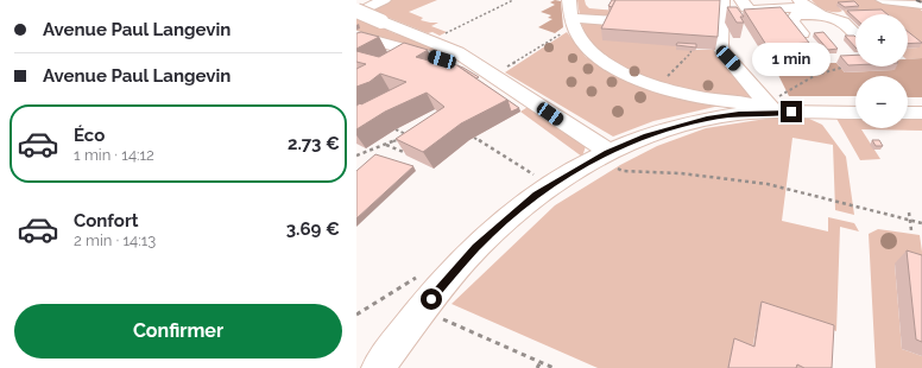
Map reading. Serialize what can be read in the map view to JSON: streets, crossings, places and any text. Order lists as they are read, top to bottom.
{
  "page": {
    "banner": ["Avenue Paul Langevin", "Avenue Paul Langevin"],
    "map_buttons": ["+", "−"],
    "bubble": "1 min",
    "list": [
      {
        "name": "Éco",
        "note": "1 min · 14:12",
        "value": "2.73 €"
      },
      {
        "name": "Confort",
        "note": "2 min · 14:13",
        "value": "3.69 €"
      }
    ],
    "buttons": "Confirmer"
  }
}
